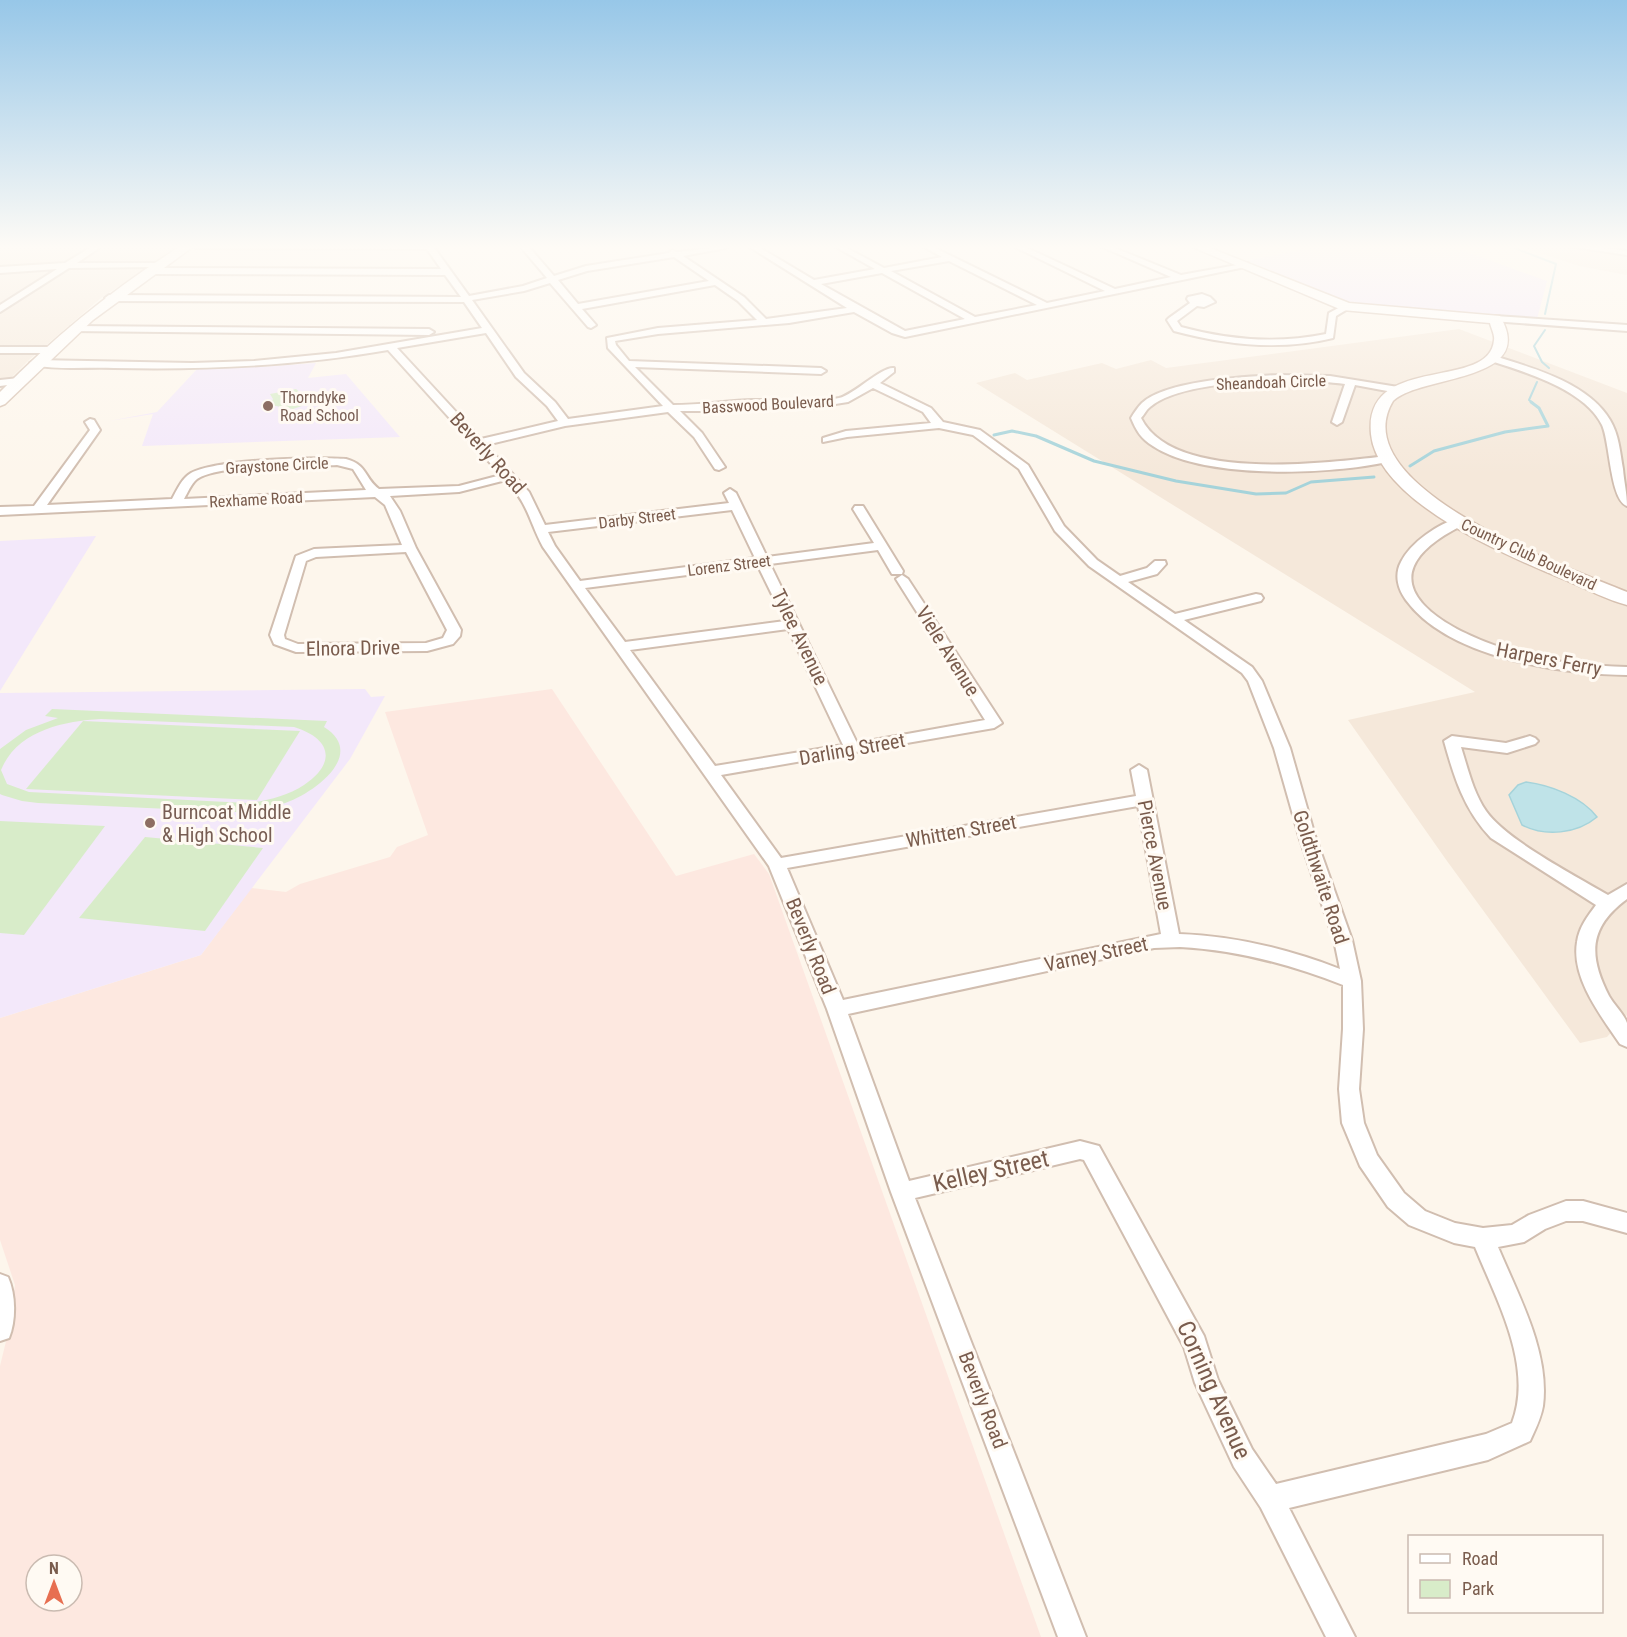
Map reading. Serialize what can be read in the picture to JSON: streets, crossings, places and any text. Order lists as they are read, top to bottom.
{
  "streets": {
    "street": [
      "Sheandoah Circle",
      "Basswood Boulevard",
      "Beverly Road",
      "Graystone Circle",
      "Rexhame Road",
      "Darby Street",
      "Country Club Boulevard",
      "Lorenz Street",
      "Tylee Avenue",
      "Elnora Drive",
      "Viele Avenue",
      "Harpers Ferry",
      "Darling Street",
      "Whitten Street",
      "Pierce Avenue",
      "Goldthwaite Road",
      "Varney Street",
      "Kelley Street",
      "Corning Avenue"
    ]
  },
  "crossings": [
    ["Sheandoah Circle", "Country Club Boulevard"],
    ["Basswood Boulevard", "Beverly Road"],
    ["Beverly Road", "Rexhame Road"],
    ["Beverly Road", "Darby Street"],
    ["Beverly Road", "Lorenz Street"],
    ["Beverly Road", "Darling Street"],
    ["Beverly Road", "Whitten Street"],
    ["Beverly Road", "Varney Street"],
    ["Beverly Road", "Kelley Street"],
    ["Graystone Circle", "Rexhame Road"],
    ["Graystone Circle", "Elnora Drive"],
    ["Rexhame Road", "Elnora Drive"],
    ["Darby Street", "Tylee Avenue"],
    ["Country Club Boulevard", "Harpers Ferry"],
    ["Lorenz Street", "Tylee Avenue"],
    ["Lorenz Street", "Viele Avenue"],
    ["Tylee Avenue", "Darling Street"],
    ["Viele Avenue", "Darling Street"],
    ["Whitten Street", "Pierce Avenue"],
    ["Pierce Avenue", "Varney Street"],
    ["Goldthwaite Road", "Varney Street"],
    ["Kelley Street", "Corning Avenue"]
  ],
  "places": ["Thorndyke Road School", "Burncoat Middle & High School"],
  "legend": ["Road", "Park"],
  "north": "top"
}
